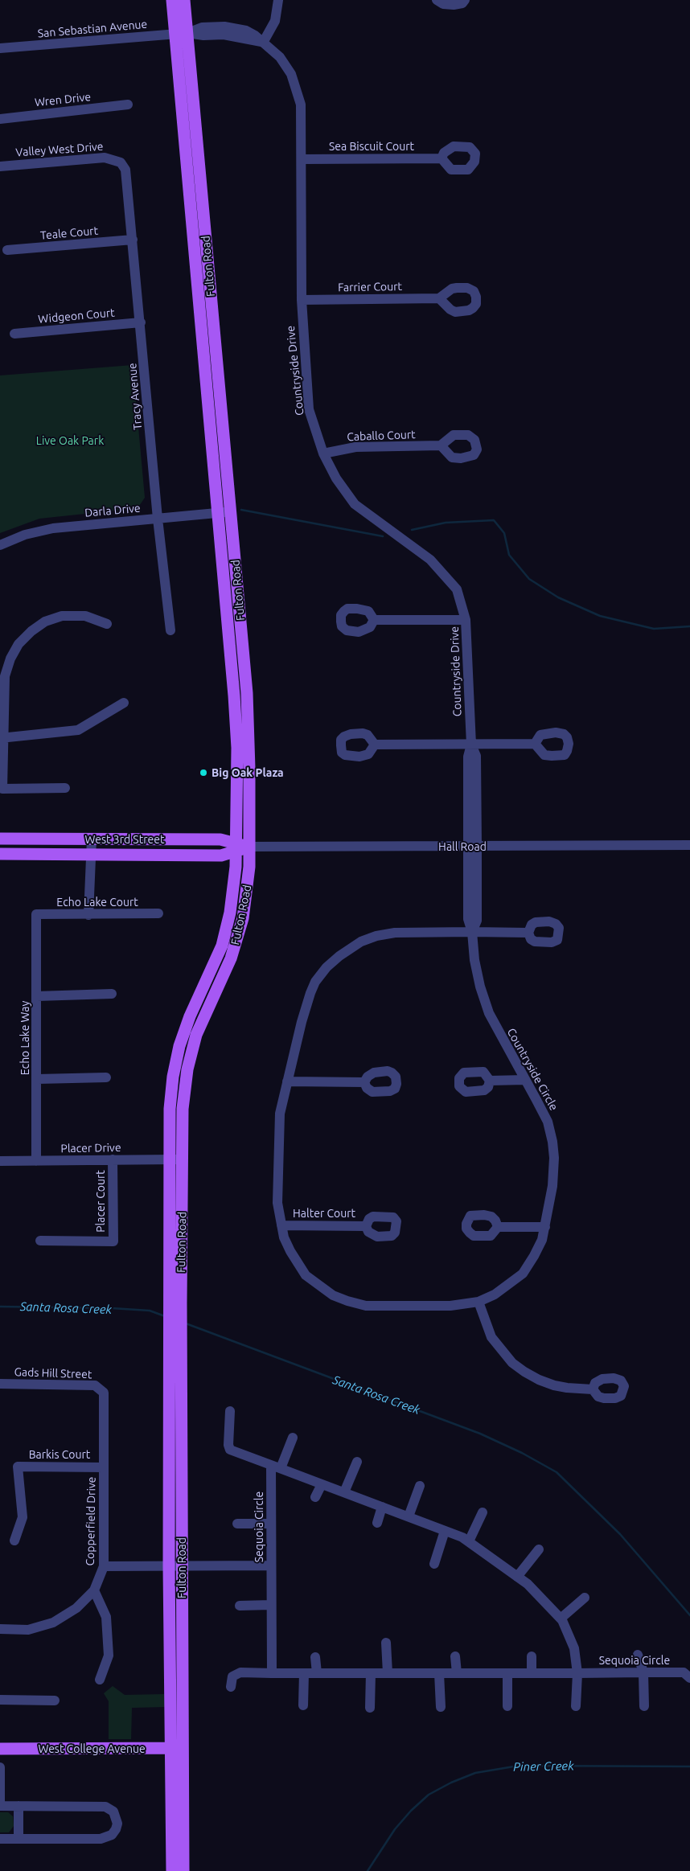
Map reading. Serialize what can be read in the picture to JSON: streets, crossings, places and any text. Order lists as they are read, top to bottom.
{
  "streets": {
    "main road": ["Fulton Road", "West 3rd Street", "West College Avenue"],
    "street": [
      "San Sebastian Avenue",
      "Wren Drive",
      "Sea Biscuit Court",
      "Valley West Drive",
      "Teale Court",
      "Farrier Court",
      "Widgeon Court",
      "Countryside Drive",
      "Tracy Avenue",
      "Caballo Court",
      "Darla Drive",
      "Hall Road",
      "Echo Lake Court",
      "Echo Lake Way",
      "Countryside Circle",
      "Placer Drive",
      "Placer Court",
      "Halter Court",
      "Gads Hill Street",
      "Barkis Court",
      "Copperfield Drive",
      "Sequoia Circle"
    ]
  },
  "crossings": [
    ["San Sebastian Avenue", "Fulton Road"],
    ["San Sebastian Avenue", "Countryside Drive"],
    ["Sea Biscuit Court", "Countryside Drive"],
    ["Valley West Drive", "Tracy Avenue"],
    ["Teale Court", "Tracy Avenue"],
    ["Fulton Road", "Countryside Drive"],
    ["Fulton Road", "Darla Drive"],
    ["Fulton Road", "West 3rd Street"],
    ["Fulton Road", "Hall Road"],
    ["Fulton Road", "Placer Drive"],
    ["Fulton Road", "West College Avenue"],
    ["Farrier Court", "Countryside Drive"],
    ["Widgeon Court", "Tracy Avenue"],
    ["Countryside Drive", "Caballo Court"],
    ["Countryside Drive", "Hall Road"],
    ["Countryside Drive", "Countryside Circle"],
    ["Tracy Avenue", "Darla Drive"],
    ["West 3rd Street", "Hall Road"],
    ["Echo Lake Court", "Echo Lake Way"],
    ["Echo Lake Way", "Placer Drive"],
    ["Countryside Circle", "Halter Court"],
    ["Placer Drive", "Placer Court"],
    ["Gads Hill Street", "Copperfield Drive"],
    ["Barkis Court", "Copperfield Drive"]
  ],
  "water": ["Santa Rosa Creek", "Piner Creek"],
  "parks": ["Live Oak Park"],
  "places": ["Big Oak Plaza"]
}
